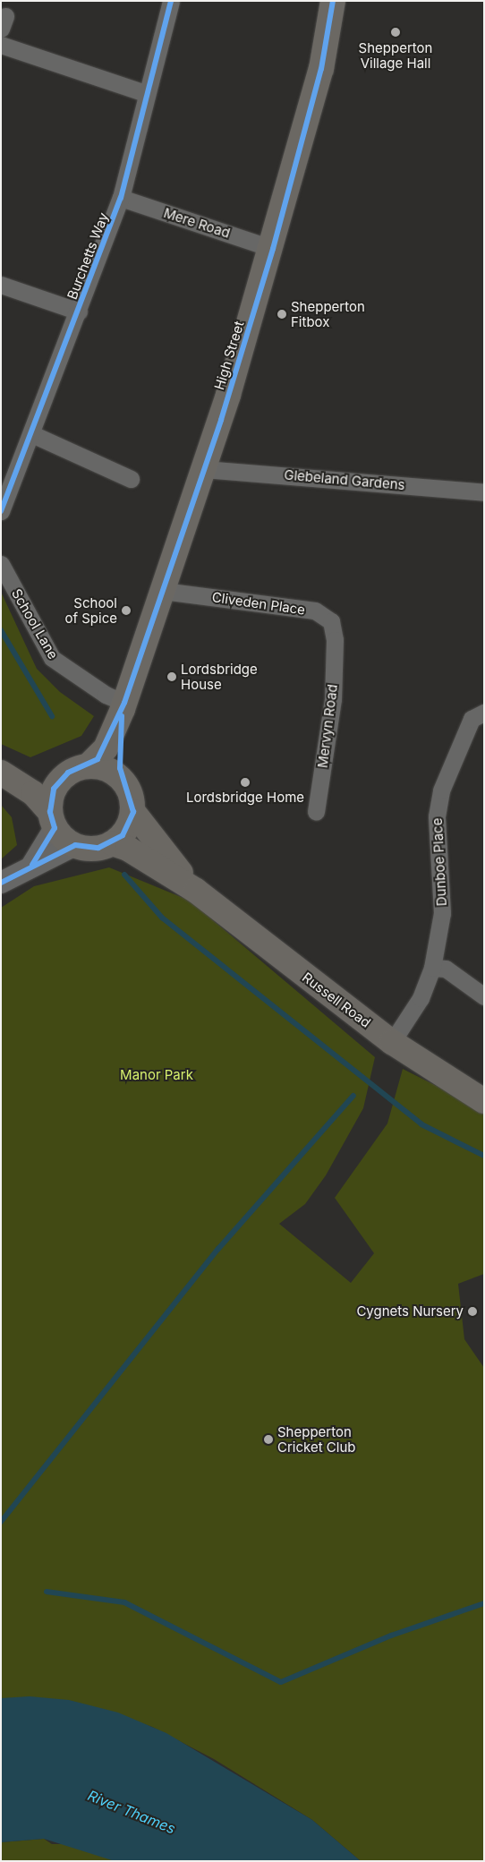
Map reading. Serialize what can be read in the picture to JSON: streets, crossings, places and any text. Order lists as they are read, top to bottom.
{
  "streets": {
    "main road": ["High Street", "Russell Road"],
    "street": [
      "Mere Road",
      "Burchetts Way",
      "Glebeland Gardens",
      "Cliveden Place",
      "School Lane",
      "Mervyn Road",
      "Dunboe Place"
    ]
  },
  "crossings": [
    ["Mere Road", "Burchetts Way"],
    ["Mere Road", "High Street"],
    ["High Street", "Glebeland Gardens"],
    ["High Street", "Cliveden Place"],
    ["High Street", "School Lane"],
    ["High Street", "Russell Road"],
    ["Cliveden Place", "Mervyn Road"],
    ["Dunboe Place", "Russell Road"]
  ],
  "water": ["River Thames"],
  "parks": ["Manor Park"],
  "places": [
    "Shepperton Village Hall",
    "Shepperton Fitbox",
    "School of Spice",
    "Lordsbridge House",
    "Lordsbridge Home",
    "Cygnets Nursery",
    "Shepperton Cricket Club"
  ]
}
